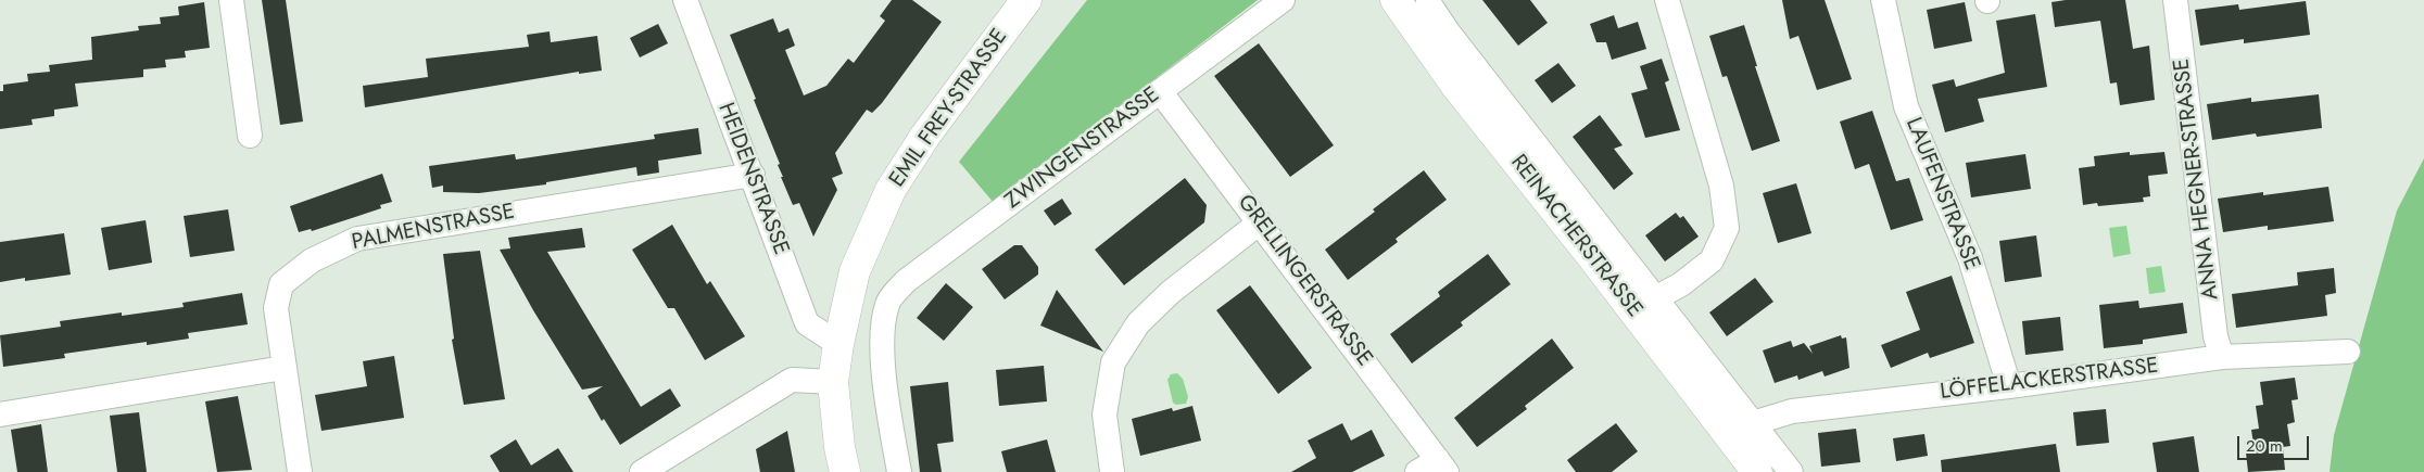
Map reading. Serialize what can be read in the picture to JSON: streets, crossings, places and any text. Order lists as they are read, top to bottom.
{
  "streets": {
    "main road": ["EMIL FREY-STRASSE", "REINACHERSTRASSE"],
    "street": [
      "ZWINGENSTRASSE",
      "HEIDENSTRASSE",
      "ANNA HEGNER-STRASSE",
      "LAUFENSTRASSE",
      "PALMENSTRASSE",
      "GRELLINGERSTRASSE",
      "LÖFFELACKERSTRASSE"
    ]
  },
  "crossings": [
    ["EMIL FREY-STRASSE", "HEIDENSTRASSE"],
    ["ZWINGENSTRASSE", "GRELLINGERSTRASSE"],
    ["HEIDENSTRASSE", "PALMENSTRASSE"],
    ["ANNA HEGNER-STRASSE", "LÖFFELACKERSTRASSE"],
    ["LAUFENSTRASSE", "LÖFFELACKERSTRASSE"]
  ],
  "scale_bar": "20 m"
}
